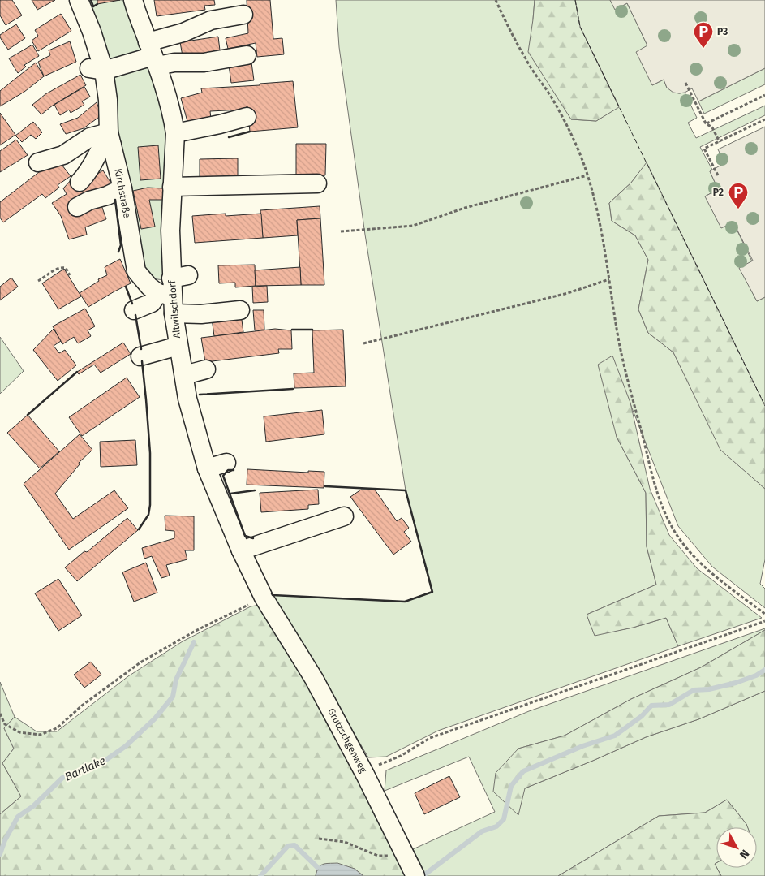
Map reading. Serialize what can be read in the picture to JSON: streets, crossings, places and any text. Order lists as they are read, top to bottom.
{
  "streets": {
    "street": ["Kirchstraße", "Altwilschdorf", "Grutzschgenweg"]
  },
  "crossings": [
    ["Kirchstraße", "Altwilschdorf"],
    ["Altwilschdorf", "Grutzschgenweg"]
  ],
  "water": ["Bartlake"],
  "places": {
    "parking": ["P3", "P2"]
  },
  "north": "bottom right"
}
